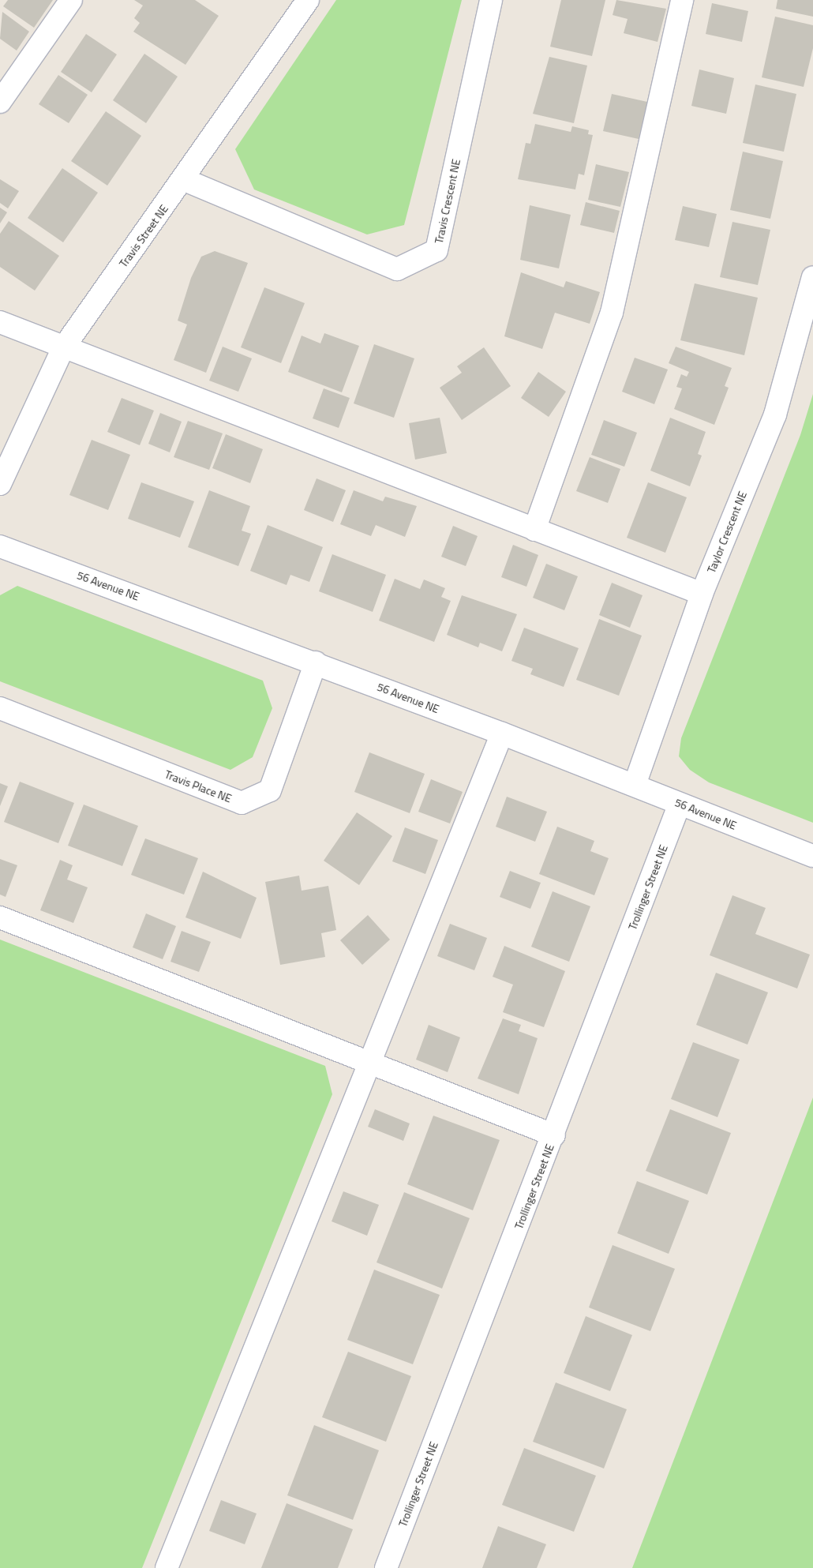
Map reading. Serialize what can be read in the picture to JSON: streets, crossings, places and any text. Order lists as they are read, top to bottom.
{
  "streets": {
    "street": [
      "Travis Crescent NE",
      "Travis Street NE",
      "Taylor Crescent NE",
      "56 Avenue NE",
      "Travis Place NE",
      "Trollinger Street NE"
    ]
  },
  "crossings": [
    ["Travis Crescent NE", "Travis Street NE"],
    ["Taylor Crescent NE", "56 Avenue NE"],
    ["56 Avenue NE", "Travis Place NE"],
    ["56 Avenue NE", "Trollinger Street NE"]
  ]
}
